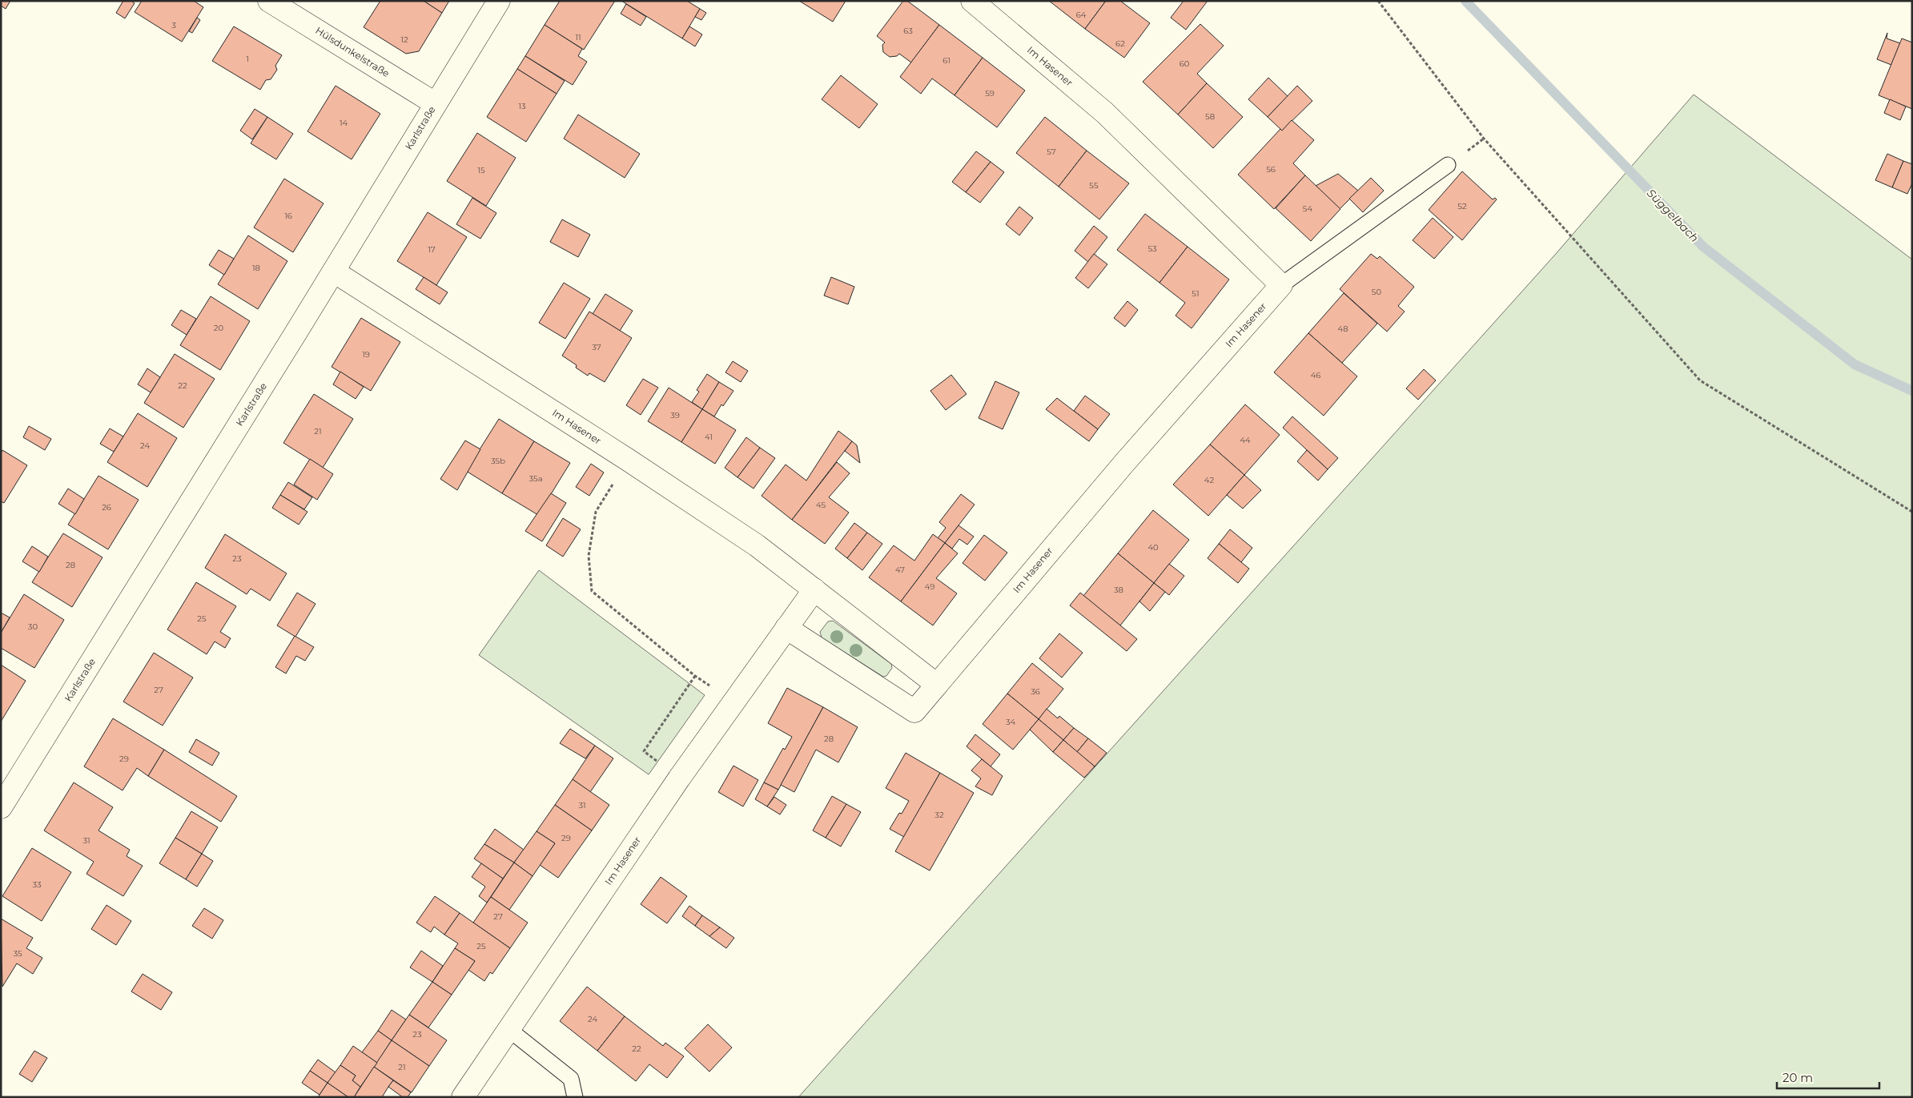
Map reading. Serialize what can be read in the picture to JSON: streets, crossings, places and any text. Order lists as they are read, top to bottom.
{
  "streets": {
    "street": ["Hülsdunkelstraße", "Im Hasener", "Karlstraße"]
  },
  "crossings": [
    ["Hülsdunkelstraße", "Karlstraße"],
    ["Im Hasener", "Karlstraße"]
  ],
  "water": ["Süggelbach"],
  "house_numbers": [
    "64",
    "3",
    "63",
    "11",
    "12",
    "62",
    "1",
    "61",
    "60",
    "59",
    "13",
    "58",
    "14",
    "57",
    "56",
    "15",
    "55",
    "52",
    "54",
    "16",
    "53",
    "17",
    "18",
    "50",
    "51",
    "20",
    "48",
    "37",
    "19",
    "46",
    "22",
    "39",
    "21",
    "41",
    "44",
    "24",
    "35b",
    "35a",
    "42",
    "45",
    "26",
    "40",
    "23",
    "28",
    "47",
    "49",
    "38",
    "25",
    "30",
    "27",
    "36",
    "34",
    "28",
    "29",
    "31",
    "32",
    "29",
    "31",
    "33",
    "27",
    "25",
    "35",
    "24",
    "23",
    "22",
    "21"
  ],
  "scale_bar": "20 m"
}
